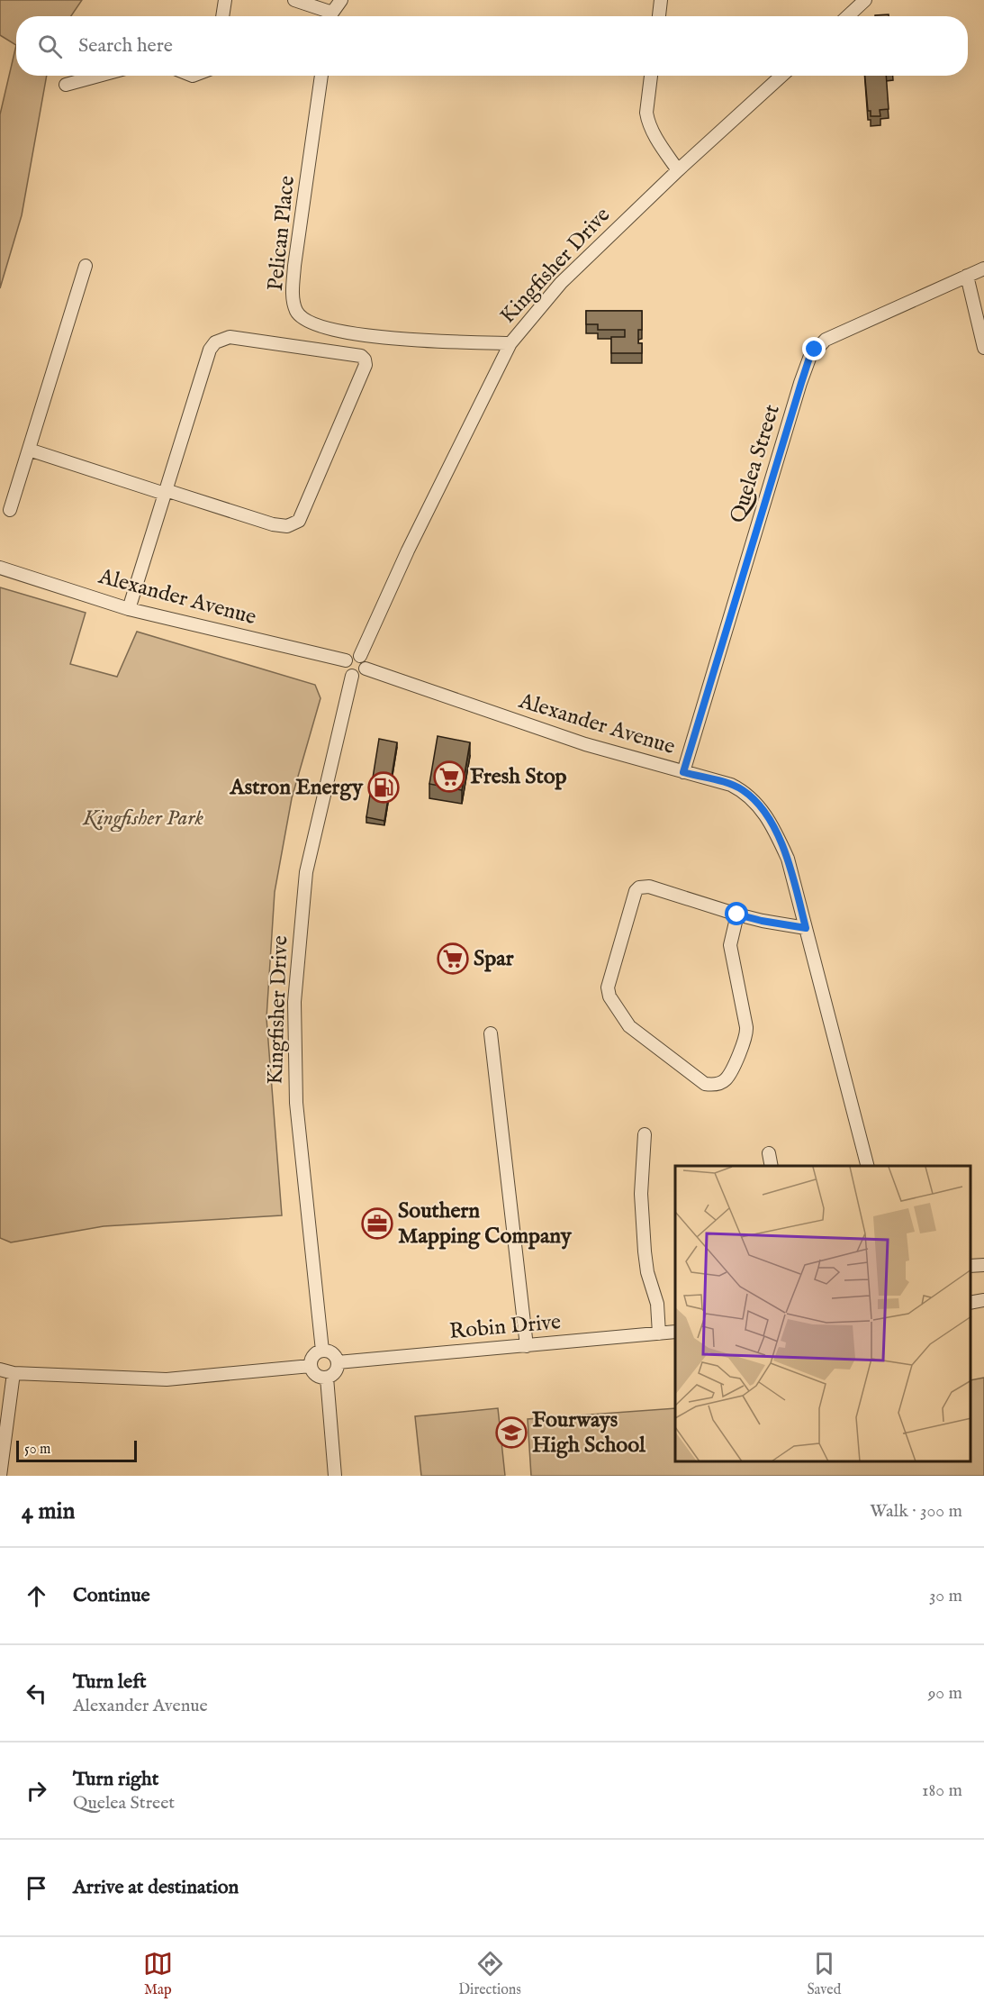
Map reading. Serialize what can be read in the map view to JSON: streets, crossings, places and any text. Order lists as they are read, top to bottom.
{
  "streets": {
    "street": [
      "Pelican Place",
      "Kingfisher Drive",
      "Quelea Street",
      "Alexander Avenue",
      "Robin Drive"
    ]
  },
  "crossings": [
    ["Pelican Place", "Kingfisher Drive"],
    ["Kingfisher Drive", "Alexander Avenue"],
    ["Kingfisher Drive", "Robin Drive"],
    ["Quelea Street", "Alexander Avenue"]
  ],
  "parks": ["Kingfisher Park"],
  "places": {
    "supermarket": ["Fresh Stop", "Spar"],
    "fuel station": ["Astron Energy"],
    "office": ["Southern Mapping Company"],
    "school or university": ["Fourways High School"]
  },
  "scale_bar": "50 m",
  "page": {
    "search": "Search here",
    "scale": "50 m",
    "heading": ["4 min", "Walk · 300 m"],
    "list": [
      ["Continue", "30 m"],
      ["Turn left", "Alexander Avenue", "90 m"],
      ["Turn right", "Quelea Street", "180 m"],
      "Arrive at destination"
    ],
    "nav": ["Map", "Directions", "Saved"]
  }
}
